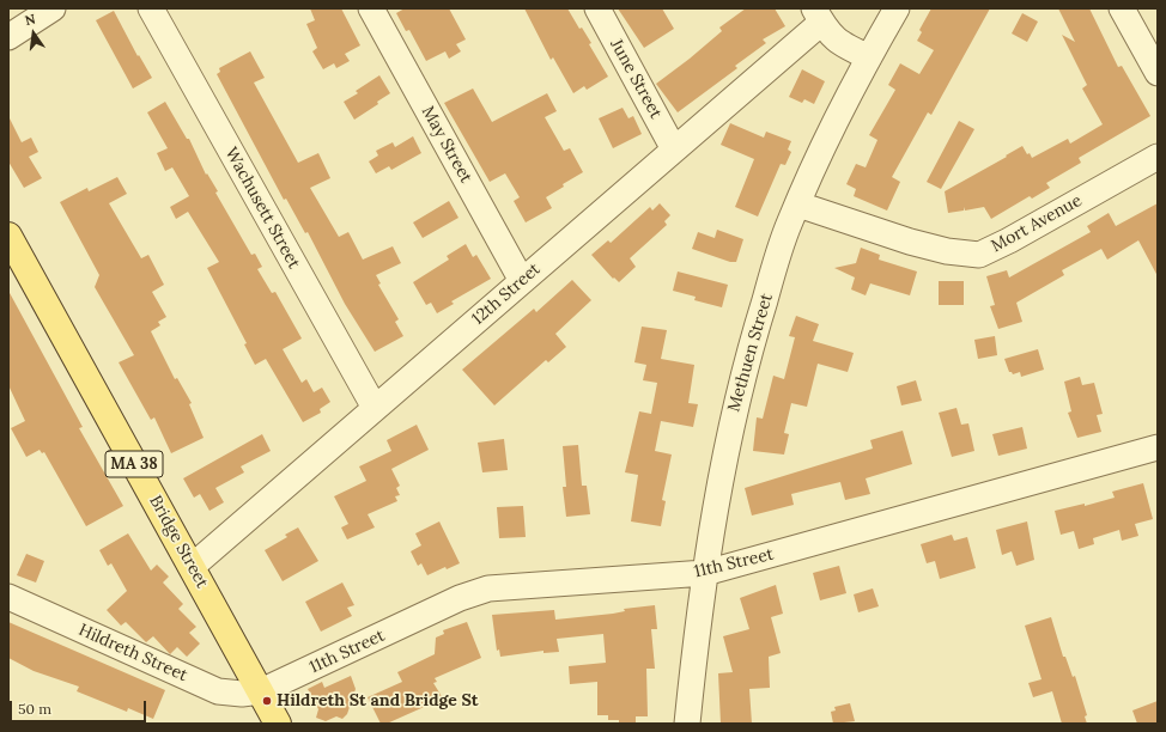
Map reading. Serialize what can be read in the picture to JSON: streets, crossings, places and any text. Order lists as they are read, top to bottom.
{
  "streets": {
    "main road": ["MA 38", "Bridge Street"],
    "street": [
      "June Street",
      "May Street",
      "Wachusett Street",
      "Mort Avenue",
      "12th Street",
      "Methuen Street",
      "11th Street",
      "Hildreth Street"
    ]
  },
  "crossings": [
    ["June Street", "12th Street"],
    ["May Street", "12th Street"],
    ["Wachusett Street", "12th Street"],
    ["Mort Avenue", "Methuen Street"],
    ["12th Street", "Bridge Street"],
    ["Methuen Street", "11th Street"],
    ["Bridge Street", "11th Street"],
    ["Bridge Street", "Hildreth Street"],
    ["11th Street", "Hildreth Street"]
  ],
  "places": ["Hildreth St and Bridge St"],
  "scale_bar": "50 m",
  "north": "top"
}
